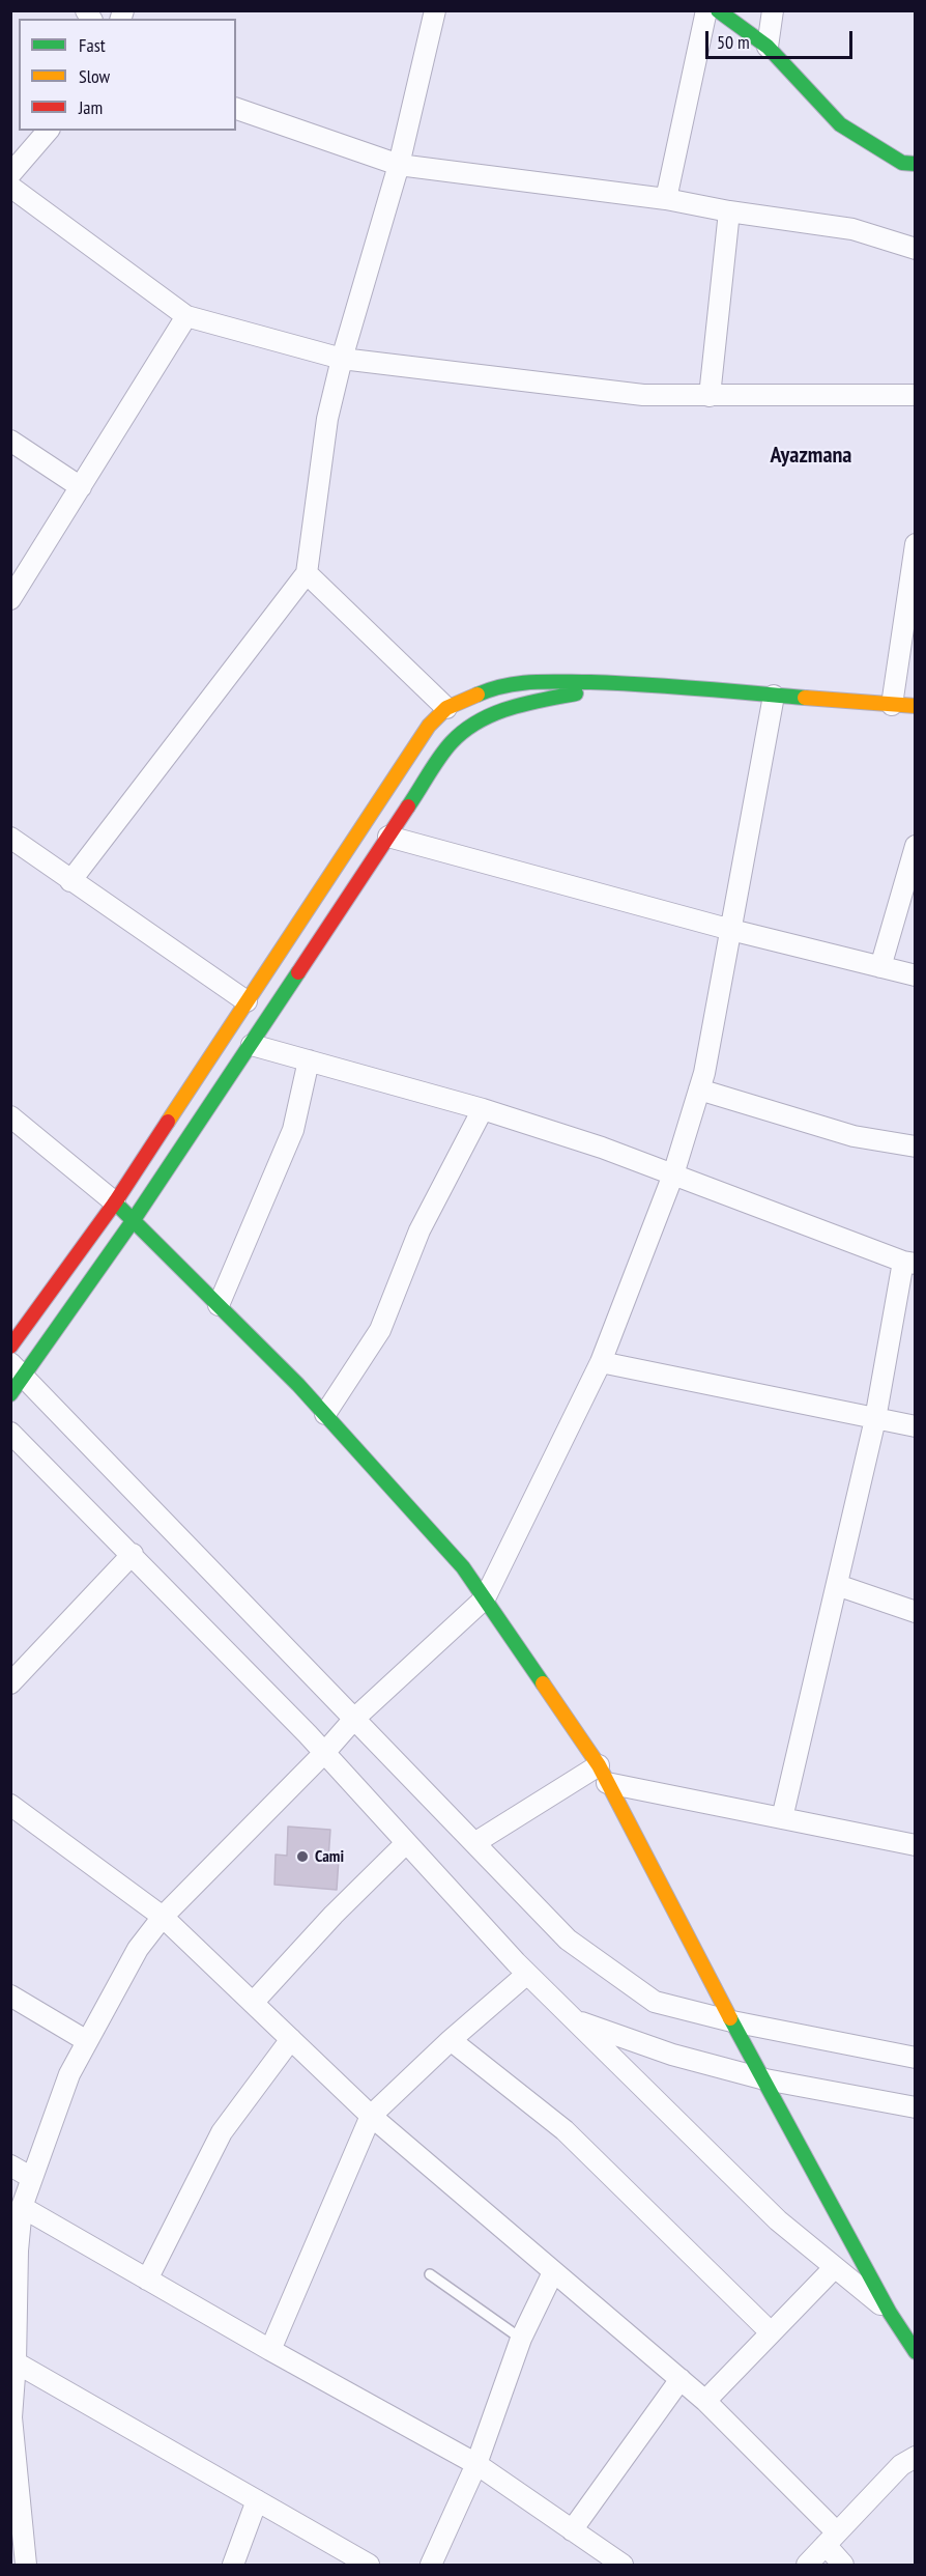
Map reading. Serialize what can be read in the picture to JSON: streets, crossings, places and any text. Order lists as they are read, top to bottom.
{
  "districts": ["Ayazmana"],
  "places": ["Cami"],
  "legend": ["Fast", "Slow", "Jam"],
  "scale_bar": "50 m"
}
